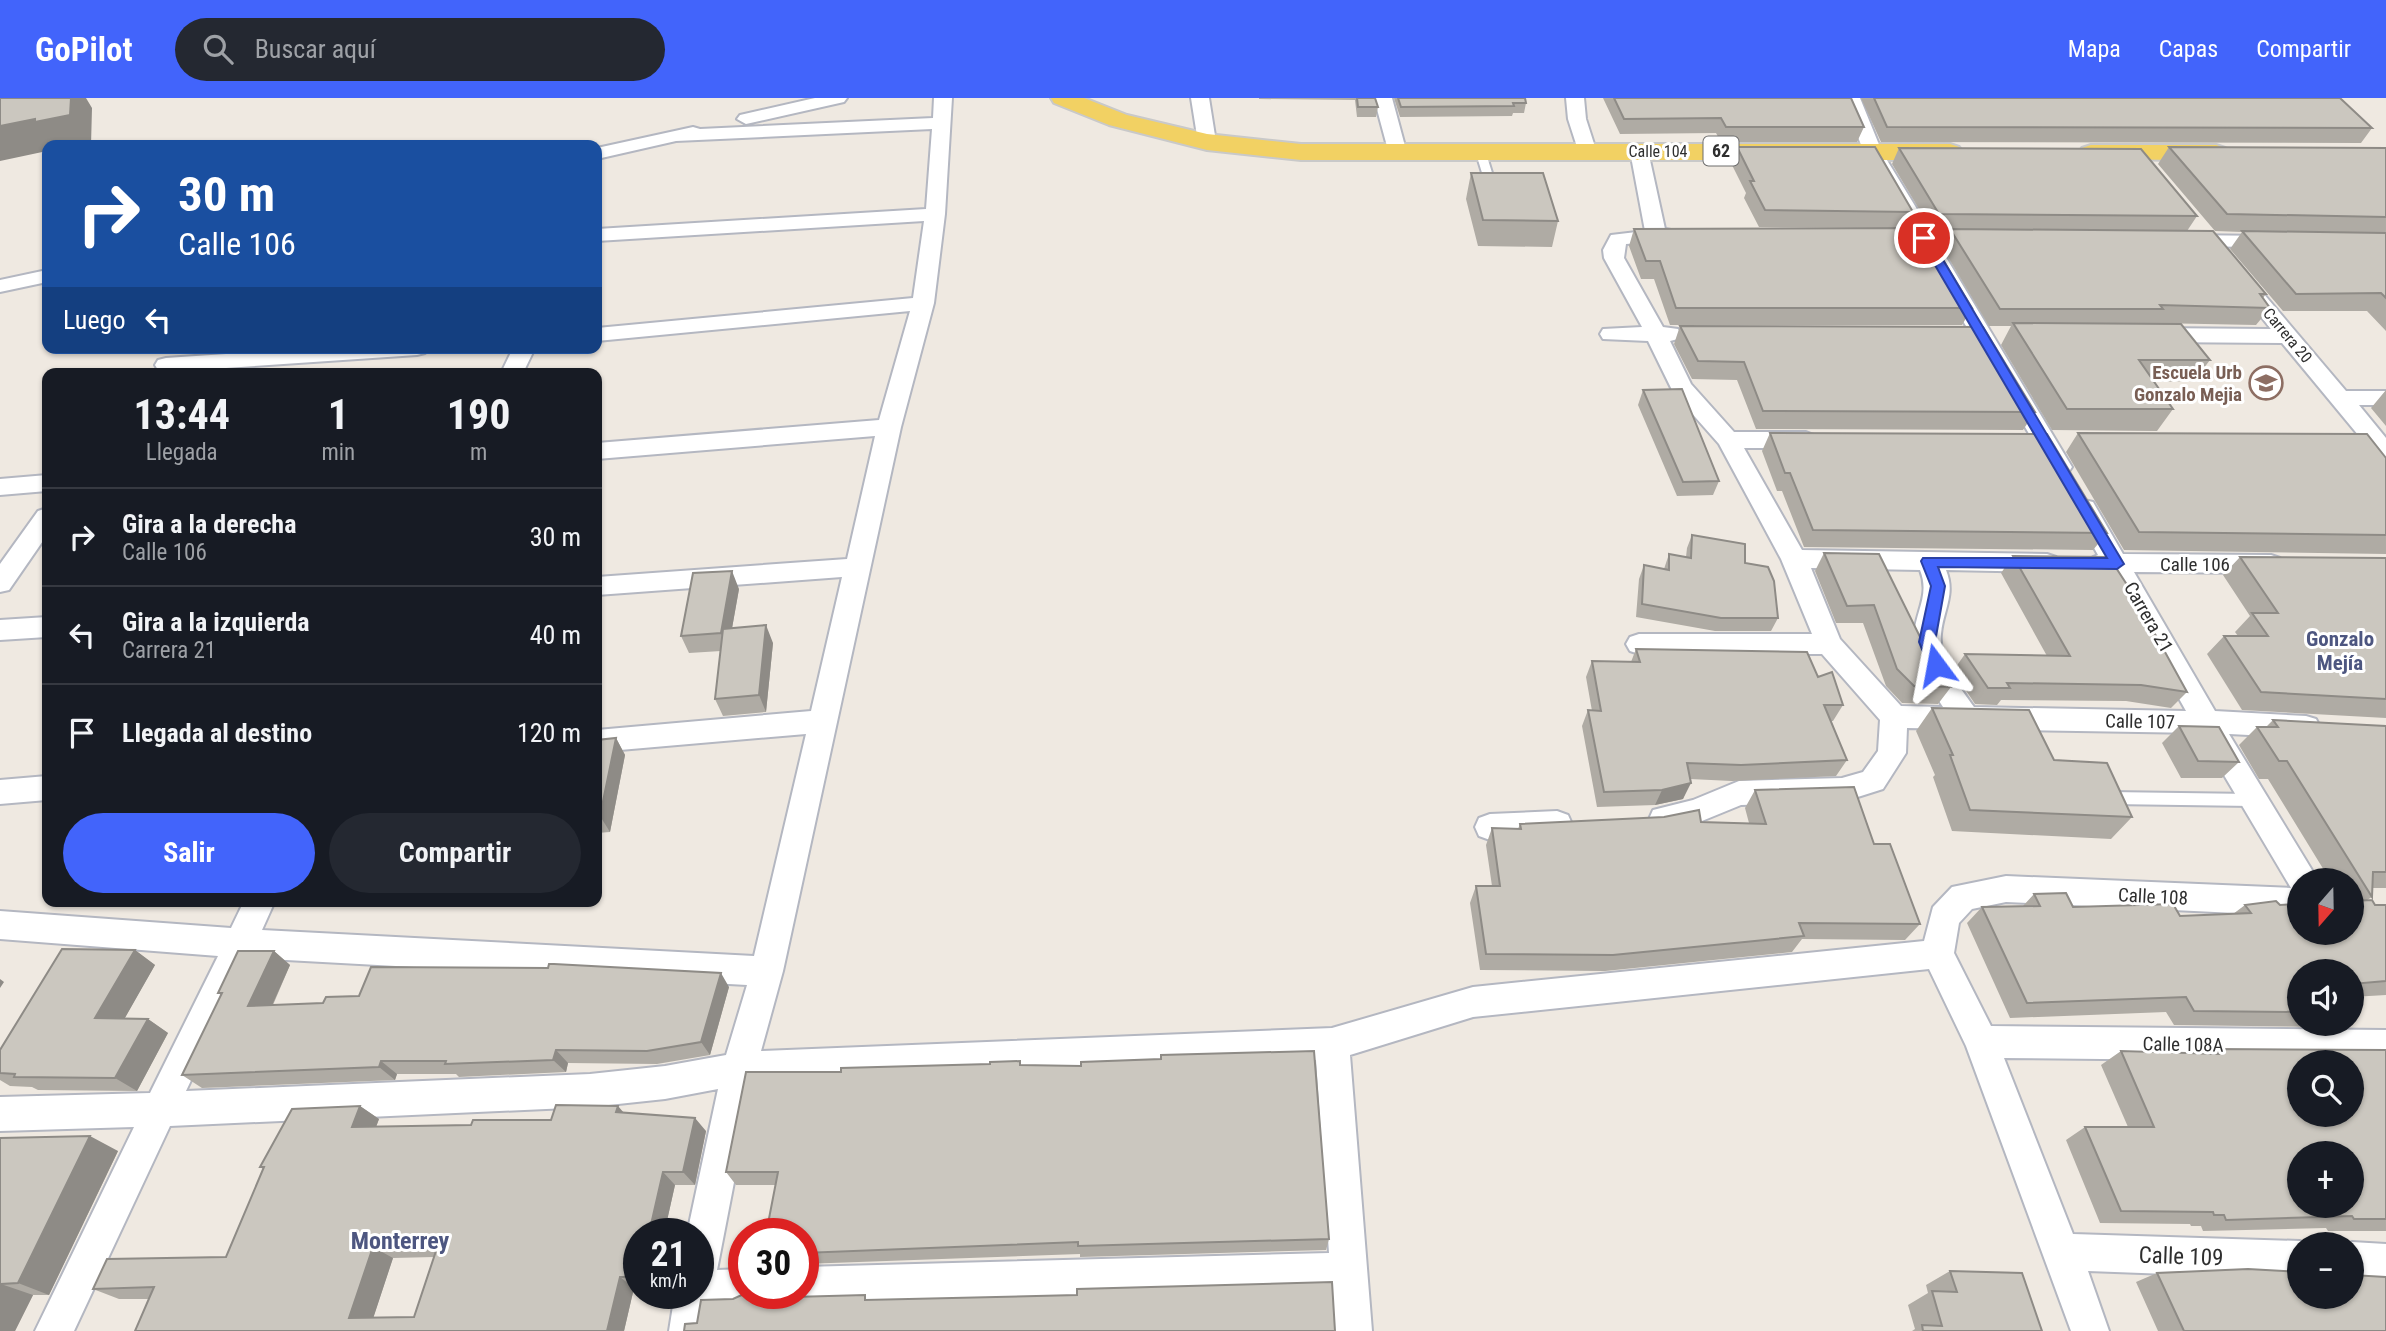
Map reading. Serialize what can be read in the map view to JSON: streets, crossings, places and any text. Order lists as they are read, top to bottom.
{
  "streets": {
    "main road": ["Calle 104", "62"],
    "street": [
      "Carrera 20",
      "Calle 106",
      "Carrera 21",
      "Calle 107",
      "Calle 108",
      "Calle 108A",
      "Calle 109"
    ]
  },
  "crossings": [
    ["Calle 104", "Carrera 21"],
    ["Calle 106", "Carrera 21"],
    ["Carrera 21", "Calle 107"]
  ],
  "districts": ["Gonzalo Mejía", "Monterrey"],
  "places": {
    "school or university": ["Escuela Urb Gonzalo Mejia"]
  },
  "north": "bottom",
  "page": {
    "header": "GoPilot",
    "search": "Buscar aquí",
    "nav": ["Mapa", "Capas", "Compartir"],
    "turn": ["30 m", "Calle 106"],
    "then": "Luego",
    "eta": [
      "13:44",
      "Llegada",
      "1",
      "min",
      "190",
      "m"
    ],
    "list": [
      {
        "name": "Gira a la derecha",
        "note": "Calle 106",
        "value": "30 m"
      },
      {
        "name": "Gira a la izquierda",
        "note": "Carrera 21",
        "value": "40 m"
      },
      {
        "name": "Llegada al destino",
        "value": "120 m"
      }
    ],
    "buttons": ["Salir", "Compartir"],
    "map_buttons": ["+", "−"],
    "speed": "21 km/h",
    "limit": "30"
  }
}
